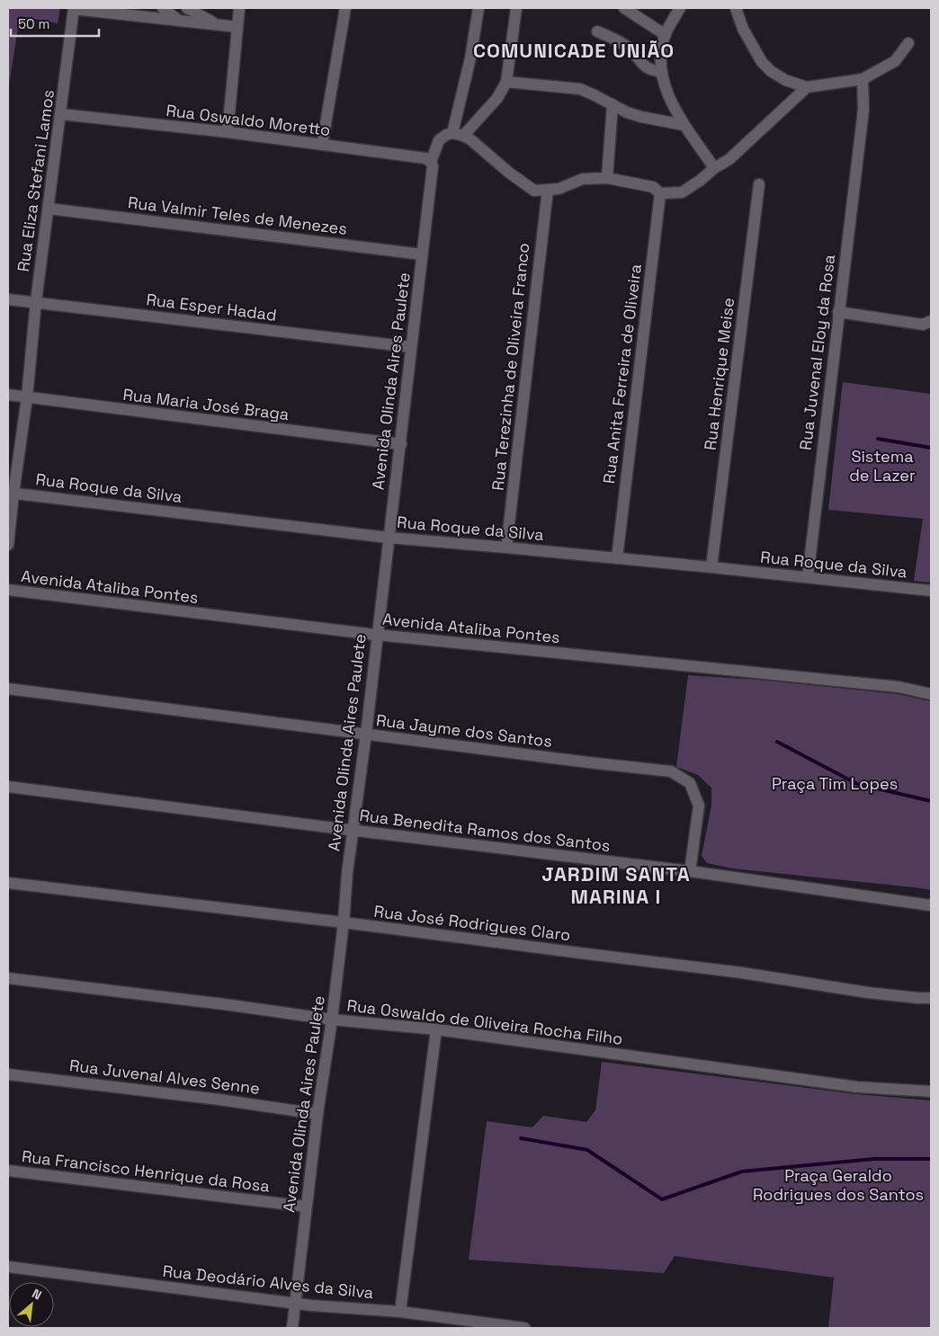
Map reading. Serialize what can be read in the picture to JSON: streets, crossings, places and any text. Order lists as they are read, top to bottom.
{
  "streets": {
    "street": [
      "Rua Oswaldo Moretto",
      "Rua Eliza Stefani Lamos",
      "Rua Valmir Teles de Menezes",
      "Rua Esper Hadad",
      "Rua Juvenal Eloy da Rosa",
      "Rua Terezinha de Oliveira Franco",
      "Rua Anita Ferreira de Oliveira",
      "Rua Henrique Meise",
      "Avenida Olinda Aires Paulete",
      "Rua Maria José Braga",
      "Rua Roque da Silva",
      "Avenida Ataliba Pontes",
      "Rua Jayme dos Santos",
      "Rua Benedita Ramos dos Santos",
      "Rua José Rodrigues Claro",
      "Rua Oswaldo de Oliveira Rocha Filho",
      "Rua Juvenal Alves Senne",
      "Rua Francisco Henrique da Rosa",
      "Rua Deodário Alves da Silva"
    ]
  },
  "crossings": [
    ["Rua Oswaldo Moretto", "Rua Eliza Stefani Lamos"],
    ["Rua Oswaldo Moretto", "Avenida Olinda Aires Paulete"],
    ["Rua Eliza Stefani Lamos", "Rua Valmir Teles de Menezes"],
    ["Rua Eliza Stefani Lamos", "Rua Esper Hadad"],
    ["Rua Eliza Stefani Lamos", "Rua Maria José Braga"],
    ["Rua Eliza Stefani Lamos", "Rua Roque da Silva"],
    ["Rua Valmir Teles de Menezes", "Avenida Olinda Aires Paulete"],
    ["Rua Esper Hadad", "Avenida Olinda Aires Paulete"],
    ["Rua Juvenal Eloy da Rosa", "Rua Roque da Silva"],
    ["Rua Terezinha de Oliveira Franco", "Rua Roque da Silva"],
    ["Rua Anita Ferreira de Oliveira", "Rua Roque da Silva"],
    ["Rua Henrique Meise", "Rua Roque da Silva"],
    ["Avenida Olinda Aires Paulete", "Rua Maria José Braga"],
    ["Avenida Olinda Aires Paulete", "Rua Roque da Silva"],
    ["Avenida Olinda Aires Paulete", "Avenida Ataliba Pontes"],
    ["Avenida Olinda Aires Paulete", "Rua Jayme dos Santos"],
    ["Avenida Olinda Aires Paulete", "Rua Benedita Ramos dos Santos"],
    ["Avenida Olinda Aires Paulete", "Rua José Rodrigues Claro"],
    ["Avenida Olinda Aires Paulete", "Rua Oswaldo de Oliveira Rocha Filho"],
    ["Avenida Olinda Aires Paulete", "Rua Juvenal Alves Senne"],
    ["Avenida Olinda Aires Paulete", "Rua Francisco Henrique da Rosa"],
    ["Avenida Olinda Aires Paulete", "Rua Deodário Alves da Silva"],
    ["Rua Jayme dos Santos", "Rua Benedita Ramos dos Santos"]
  ],
  "districts": ["COMUNICADE UNIÃO", "JARDIM SANTA MARINA I"],
  "parks": ["Sistema de Lazer", "Praça Tim Lopes", "Praça Geraldo Rodrigues dos Santos"],
  "scale_bar": "50 m",
  "north": "top right"
}
